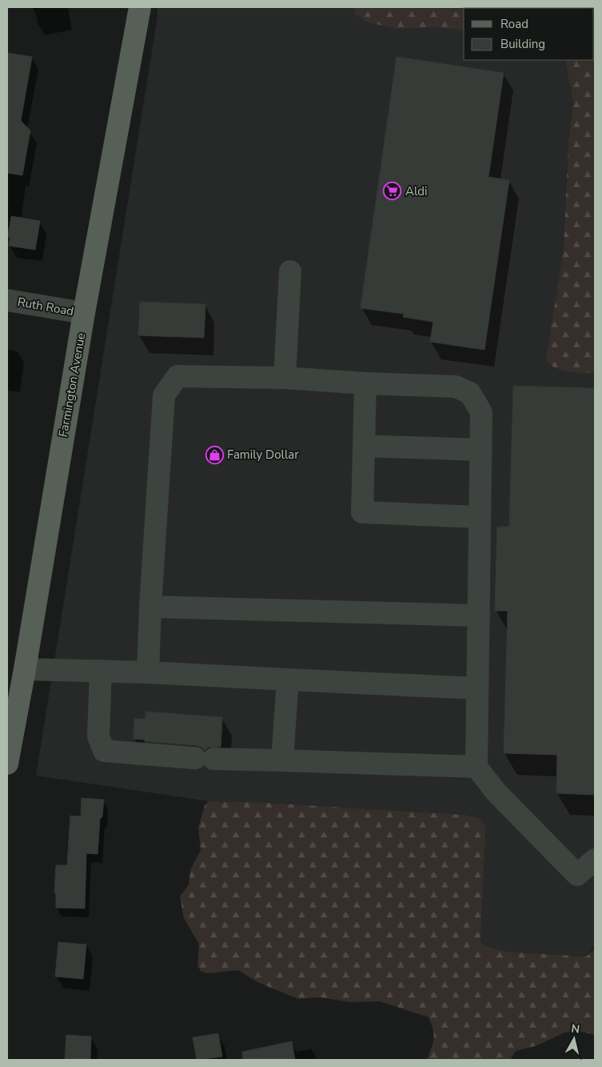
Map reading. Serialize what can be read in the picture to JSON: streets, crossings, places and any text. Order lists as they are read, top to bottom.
{
  "streets": {
    "main road": ["Farmington Avenue"],
    "street": ["Ruth Road"]
  },
  "crossings": [
    ["Ruth Road", "Farmington Avenue"]
  ],
  "places": {
    "supermarket": ["Aldi"],
    "shop": ["Family Dollar"]
  },
  "legend": ["Road", "Building"],
  "north": "top"
}
